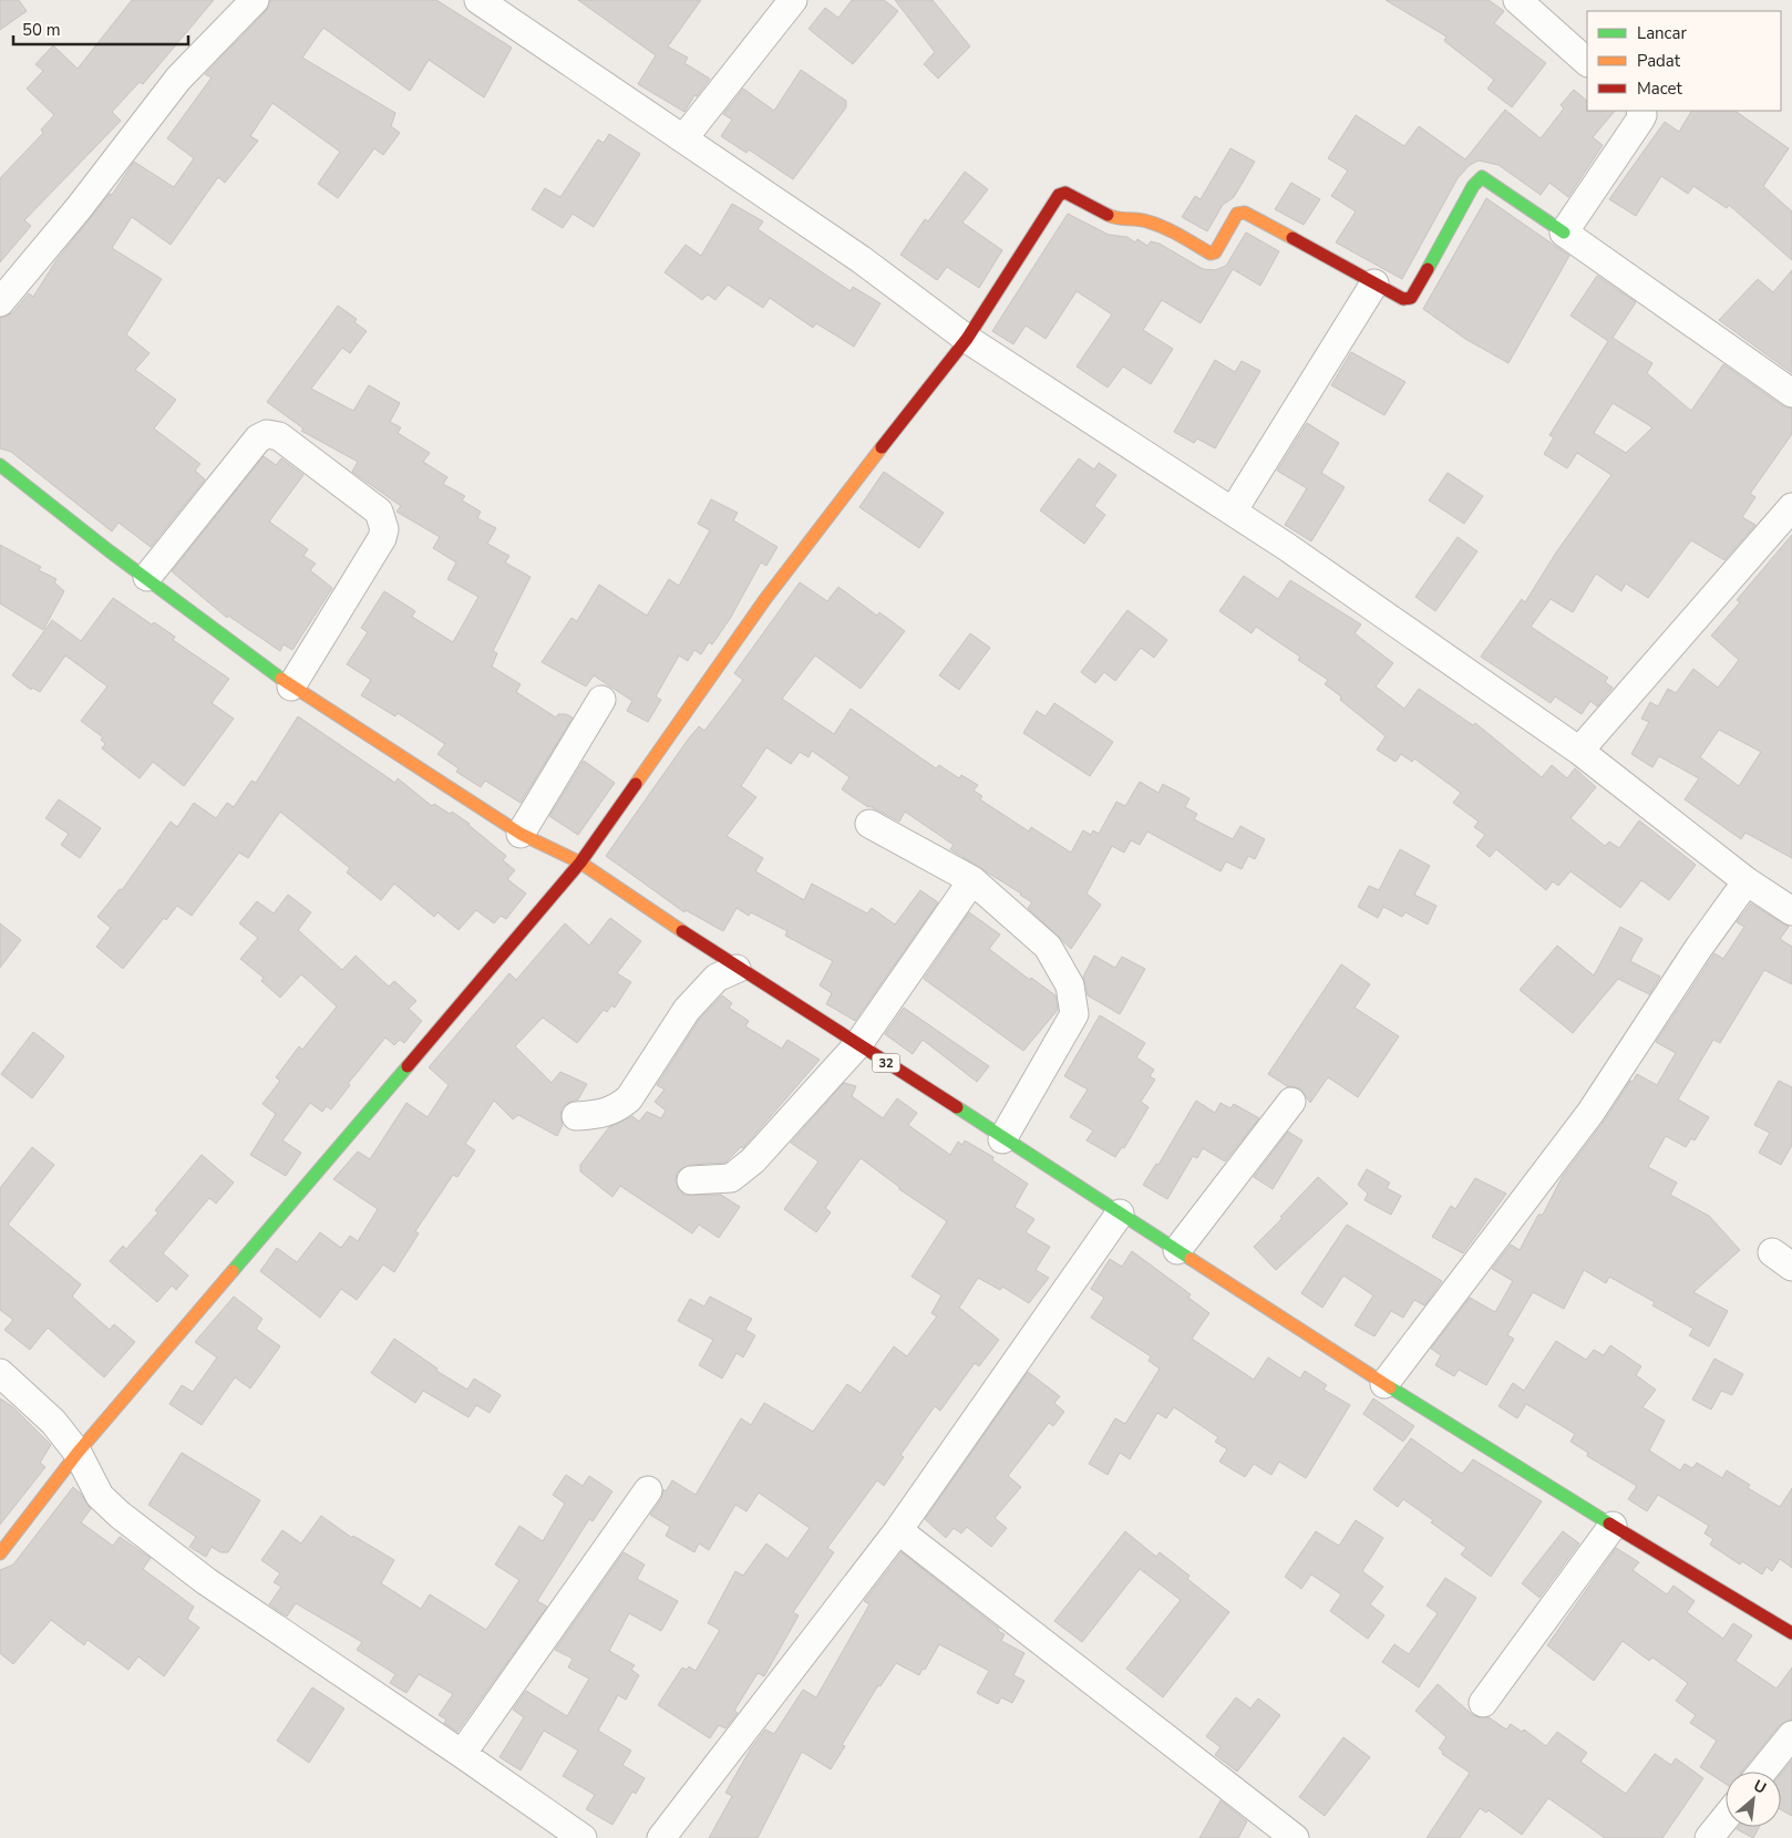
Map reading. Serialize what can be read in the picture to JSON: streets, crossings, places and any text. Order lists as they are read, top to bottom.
{
  "streets": {
    "main road": ["32"]
  },
  "legend": ["Lancar", "Padat", "Macet"],
  "scale_bar": "50 m",
  "north": "top right"
}
